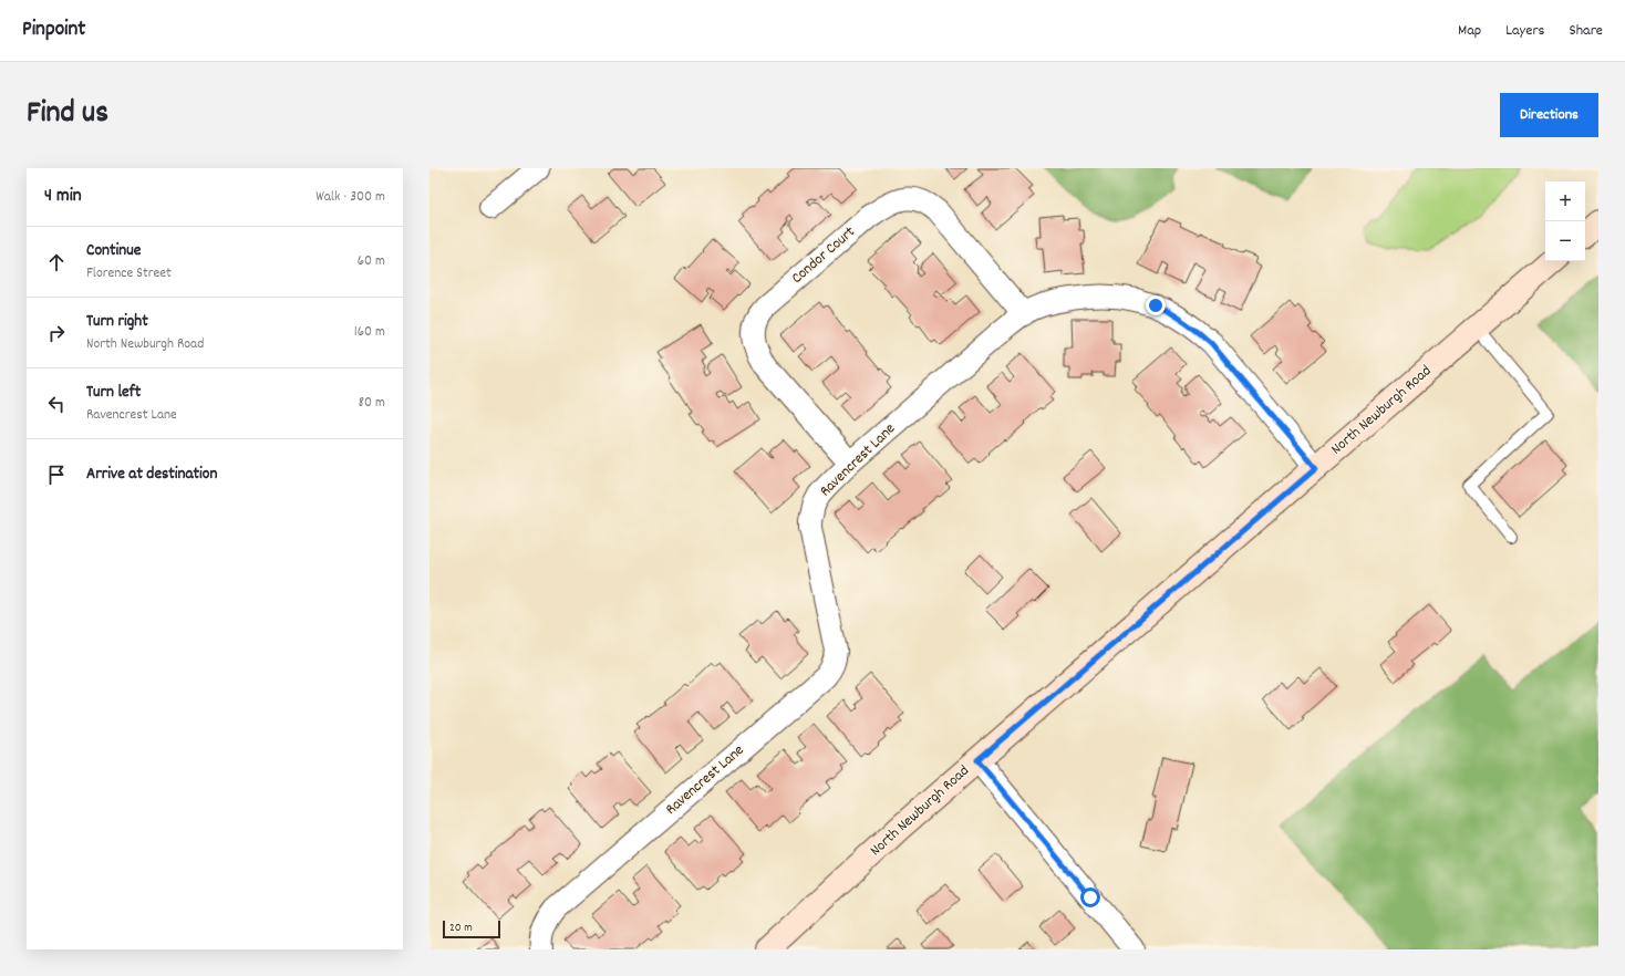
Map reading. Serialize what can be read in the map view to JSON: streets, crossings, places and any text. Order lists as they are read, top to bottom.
{
  "streets": {
    "main road": ["North Newburgh Road"],
    "street": ["Condor Court", "Ravencrest Lane"]
  },
  "crossings": [
    ["Condor Court", "Ravencrest Lane"],
    ["North Newburgh Road", "Ravencrest Lane"]
  ],
  "scale_bar": "20 m",
  "page": {
    "header": "Pinpoint",
    "nav": ["Map", "Layers", "Share"],
    "title": "Find us",
    "buttons": "Directions",
    "heading": ["4 min", "Walk · 300 m"],
    "map_buttons": ["+", "−"],
    "list": [
      ["Continue", "Florence Street", "60 m"],
      ["Turn right", "North Newburgh Road", "160 m"],
      ["Turn left", "Ravencrest Lane", "80 m"],
      "Arrive at destination"
    ],
    "scale": "20 m"
  }
}
